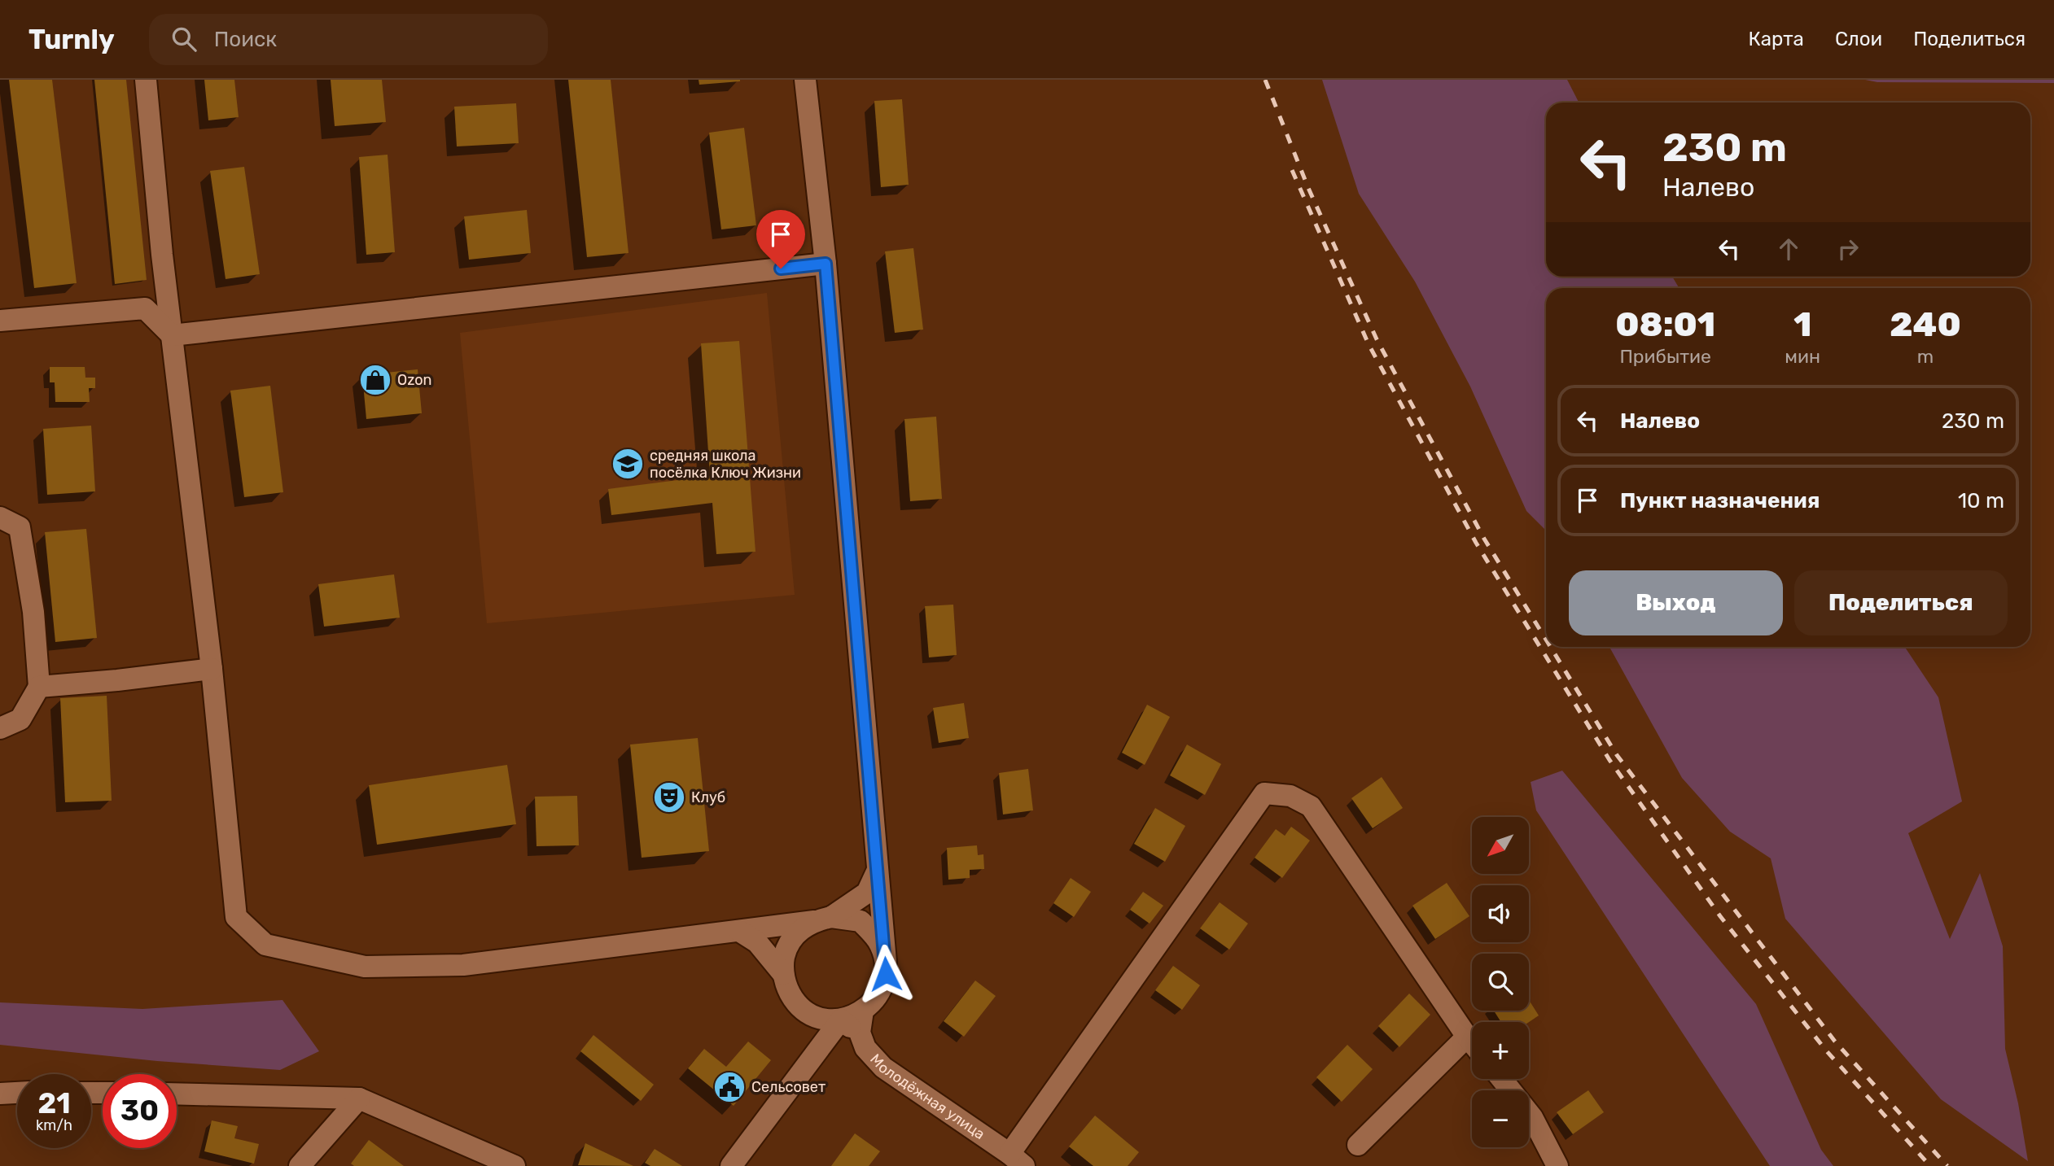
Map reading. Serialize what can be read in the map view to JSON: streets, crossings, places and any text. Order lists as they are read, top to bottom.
{
  "streets": {
    "street": ["Молодёжная улица"]
  },
  "places": {
    "shop": ["Ozon"],
    "school or university": ["средняя школа посёлка Ключ Жизни"],
    "theatre": ["Клуб"],
    "public building": ["Сельсовет"]
  },
  "north": "bottom left",
  "page": {
    "header": "Turnly",
    "search": "Поиск",
    "nav": ["Карта", "Слои", "Поделиться"],
    "turn": ["230 m", "Налево"],
    "eta": [
      "08:01",
      "Прибытие",
      "1",
      "мин",
      "240",
      "m"
    ],
    "list": [
      {
        "name": "Налево",
        "value": "230 m"
      },
      {
        "name": "Пункт назначения",
        "value": "10 m"
      }
    ],
    "buttons": ["Выход", "Поделиться"],
    "map_buttons": ["+", "−"],
    "speed": "21 km/h",
    "limit": "30"
  }
}
